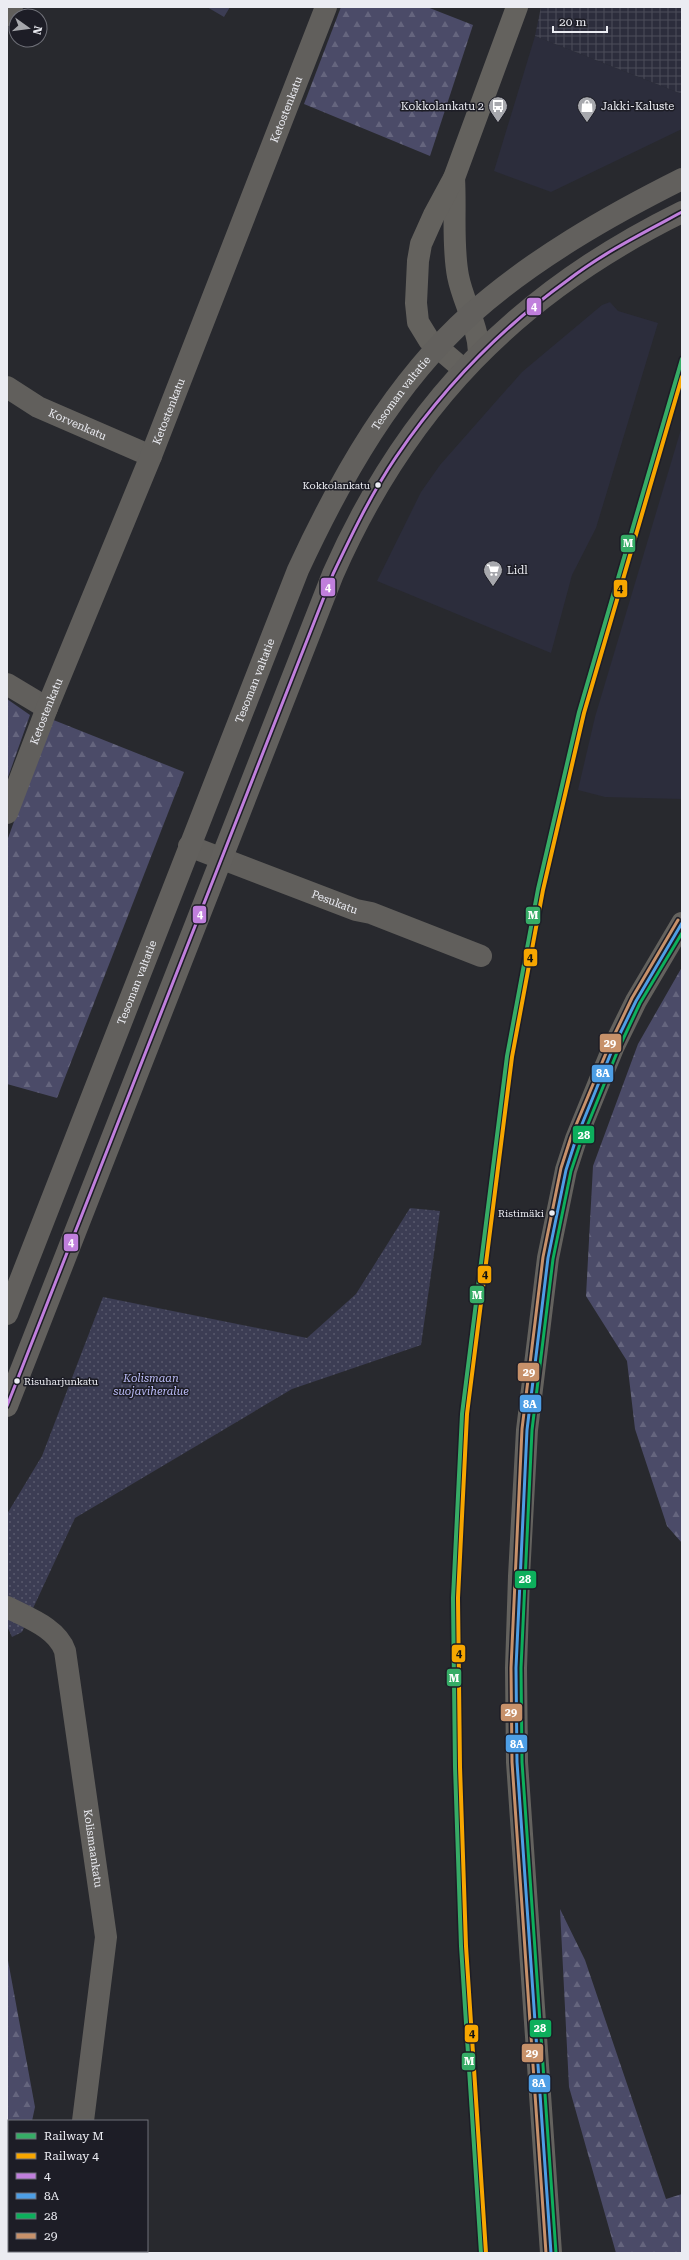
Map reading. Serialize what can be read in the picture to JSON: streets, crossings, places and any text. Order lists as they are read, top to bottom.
{
  "streets": {
    "main road": ["Tesoman valtatie"],
    "street": [
      "Ketostenkatu",
      "Korvenkatu",
      "Pesukatu",
      "Kolismaankatu"
    ]
  },
  "crossings": [
    ["Ketostenkatu", "Korvenkatu"],
    ["Tesoman valtatie", "Pesukatu"]
  ],
  "parks": ["Kolismaan suojaviheralue"],
  "places": {
    "bus stop": ["Kokkolankatu 2"],
    "shop": ["Jakki-Kaluste"],
    "other": ["Kokkolankatu", "Ristimäki", "Risuharjunkatu"],
    "supermarket": ["Lidl"]
  },
  "lines": [
    "transit line 4",
    "rail line M",
    "rail line 4",
    "transit line 29",
    "transit line 8A",
    "transit line 28"
  ],
  "legend": [
    "Railway M",
    "Railway 4",
    "4",
    "8A",
    "28",
    "29"
  ],
  "scale_bar": "20 m",
  "north": "right"
}
